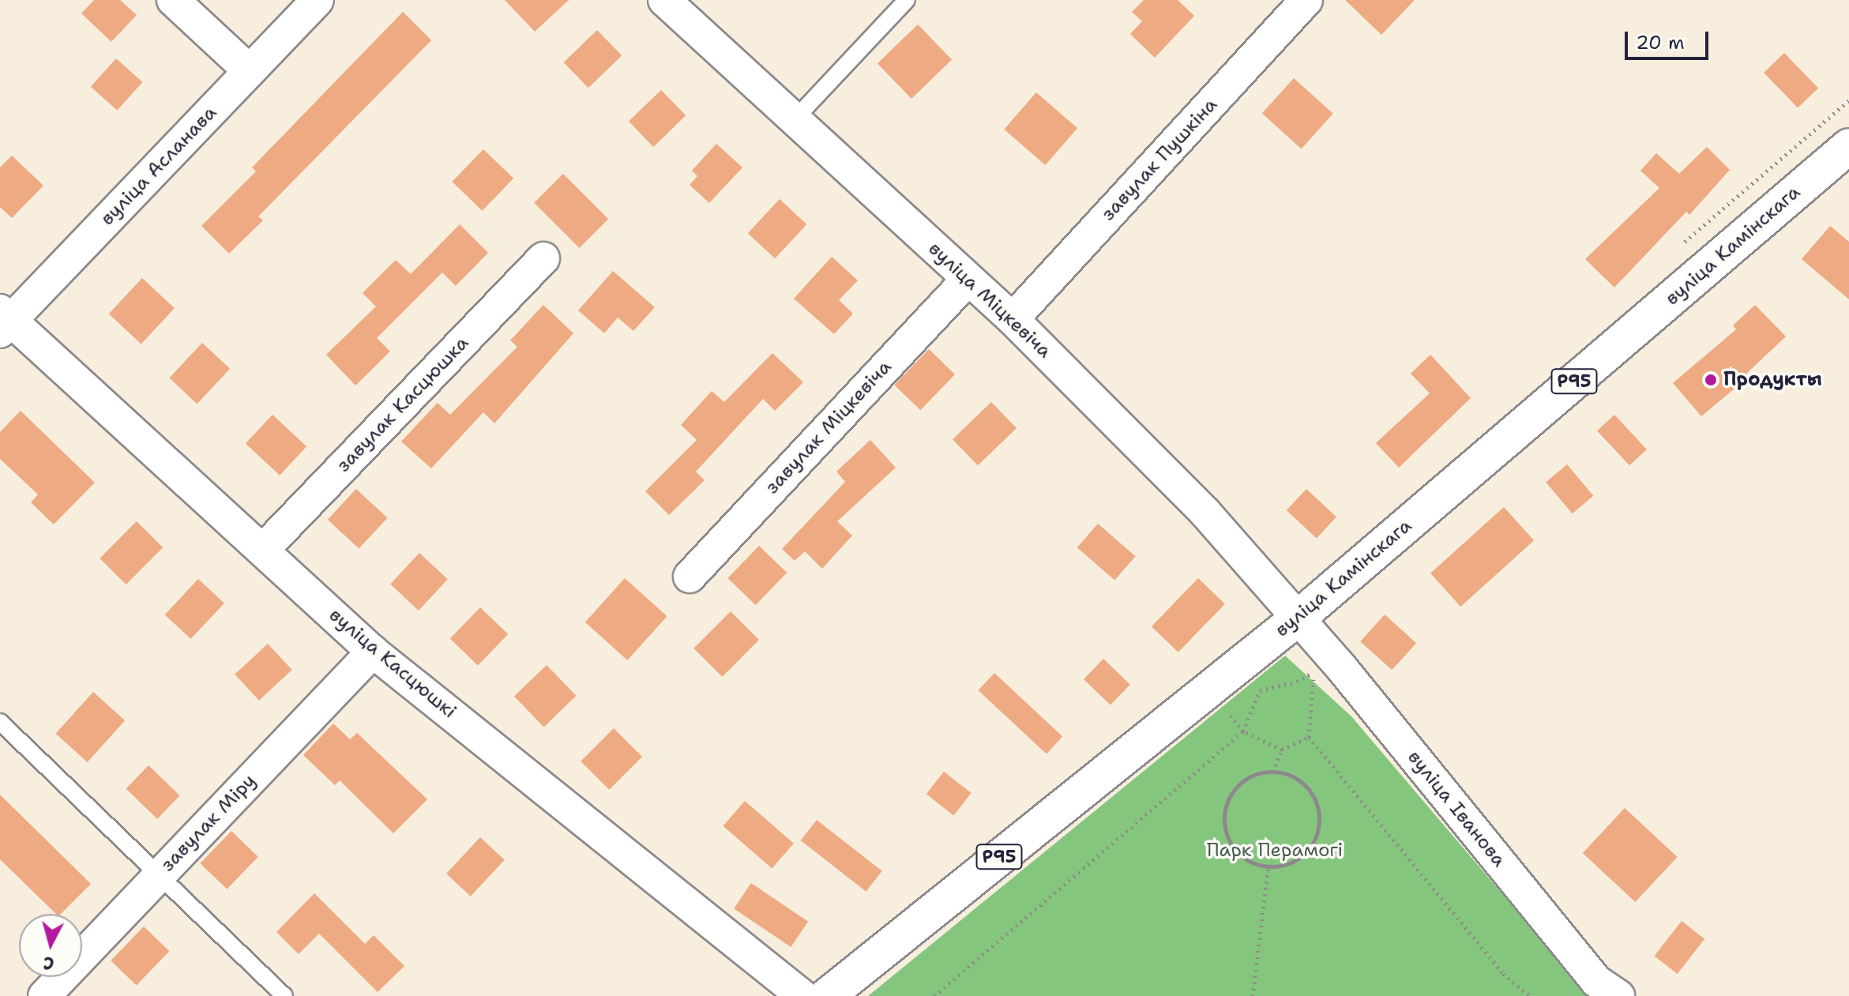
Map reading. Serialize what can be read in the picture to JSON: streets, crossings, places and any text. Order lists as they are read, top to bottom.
{
  "streets": {
    "main road": ["вуліца Камінскага", "Р95"],
    "street": [
      "завулак Пушкіна",
      "вуліца Асланава",
      "вуліца Міцкевіча",
      "завулак Касцюшка",
      "завулак Міцкевіча",
      "вуліца Касцюшкі",
      "вуліца Іванова",
      "завулак Міру"
    ]
  },
  "crossings": [
    ["завулак Пушкіна", "вуліца Міцкевіча"],
    ["вуліца Асланава", "вуліца Касцюшкі"],
    ["вуліца Камінскага", "вуліца Міцкевіча"],
    ["вуліца Камінскага", "вуліца Іванова"],
    ["вуліца Міцкевіча", "завулак Міцкевіча"],
    ["вуліца Міцкевіча", "вуліца Іванова"],
    ["завулак Касцюшка", "вуліца Касцюшкі"],
    ["вуліца Касцюшкі", "завулак Міру"]
  ],
  "parks": ["Парк Перамогі"],
  "places": ["Продукты"],
  "scale_bar": "20 m",
  "north": "bottom"
}
